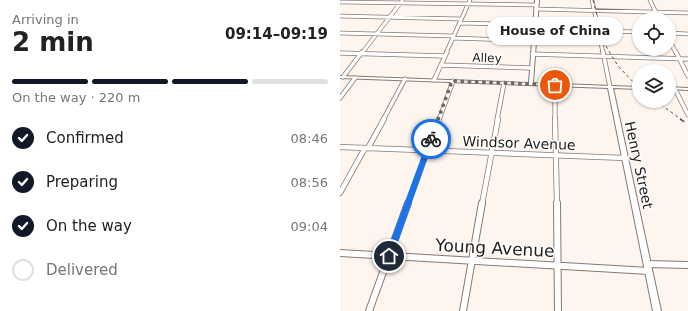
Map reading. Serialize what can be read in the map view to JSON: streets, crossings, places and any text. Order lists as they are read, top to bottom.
{
  "streets": {
    "main road": ["Henry Street"],
    "street": ["Alley", "Windsor Avenue", "Young Avenue"]
  },
  "crossings": [
    ["Windsor Avenue", "Henry Street"],
    ["Henry Street", "Young Avenue"]
  ],
  "places": ["House of China"],
  "page": {
    "heading": ["2 min", "Arriving in", "09:14–09:19"],
    "bubble": "House of China",
    "bar": "On the way · 220 m",
    "list": [
      ["Confirmed", "08:46"],
      ["Preparing", "08:56"],
      ["On the way", "09:04"],
      "Delivered"
    ]
  }
}
